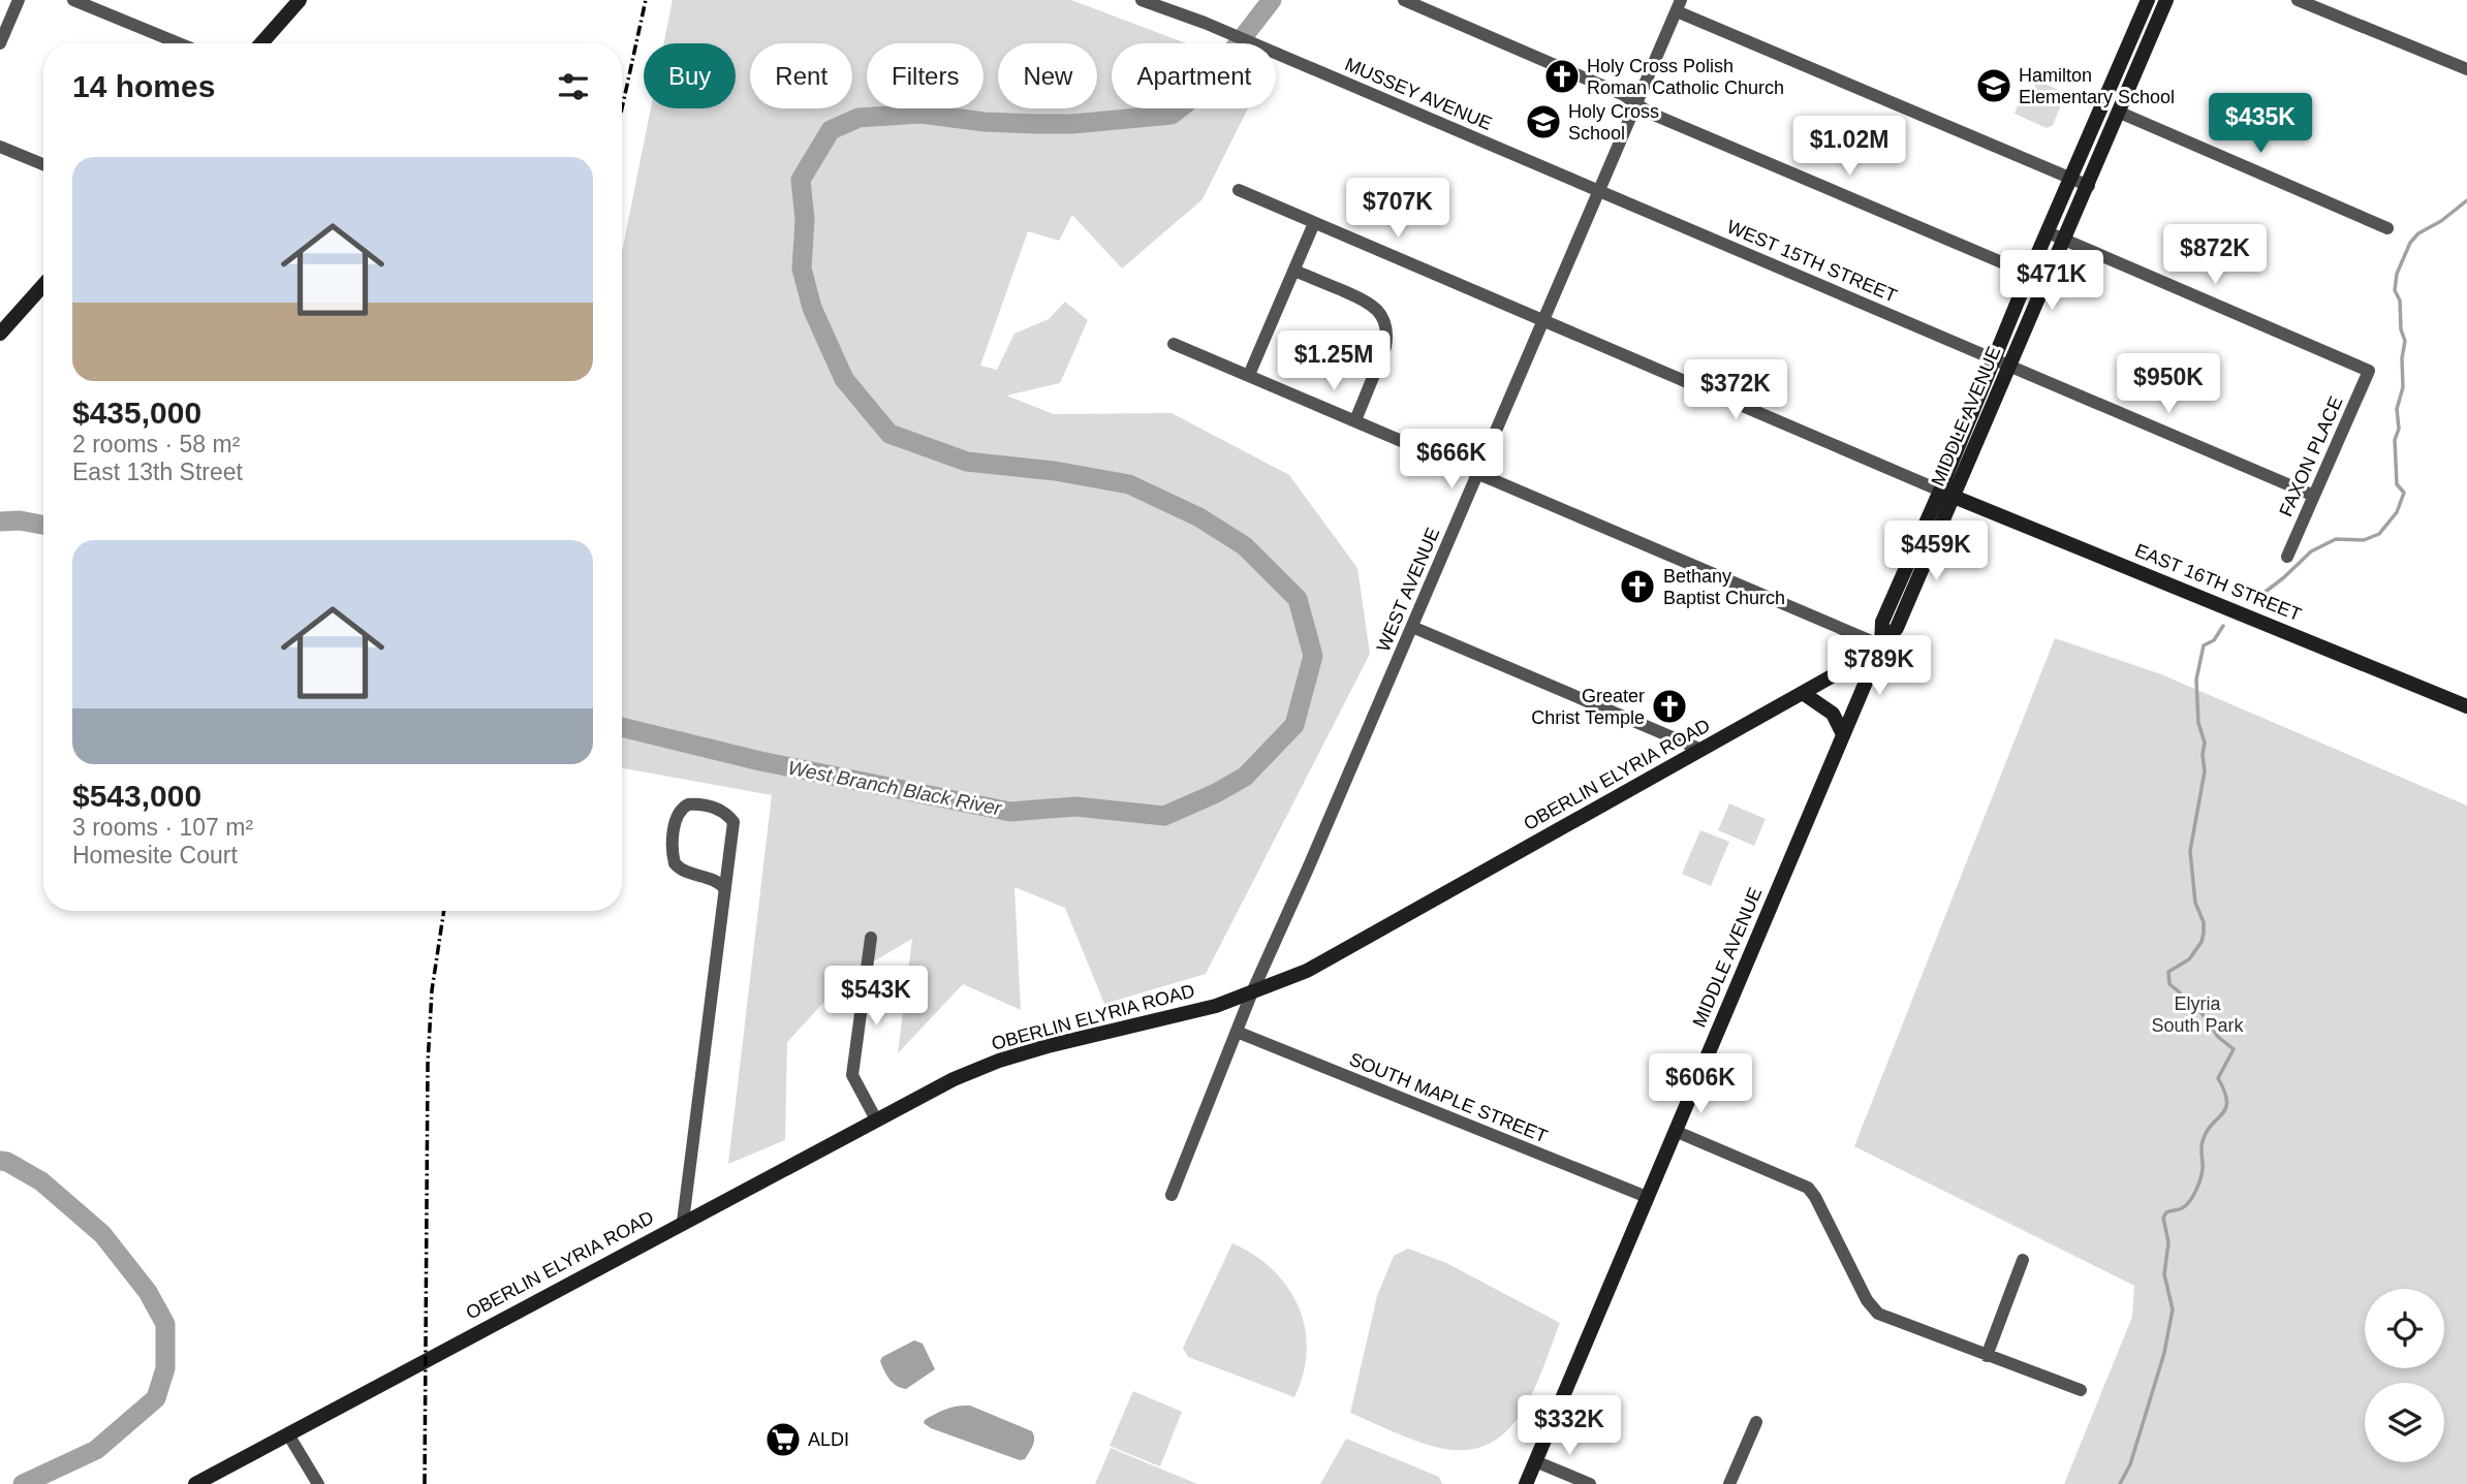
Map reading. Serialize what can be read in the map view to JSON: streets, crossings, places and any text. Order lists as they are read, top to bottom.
{
  "streets": {
    "main road": ["MIDDLE AVENUE", "EAST 16TH STREET", "OBERLIN ELYRIA ROAD"],
    "street": [
      "MUSSEY AVENUE",
      "WEST 15TH STREET",
      "FAXON PLACE",
      "WEST AVENUE",
      "SOUTH MAPLE STREET"
    ]
  },
  "crossings": [
    ["MUSSEY AVENUE", "WEST 15TH STREET"],
    ["MUSSEY AVENUE", "WEST AVENUE"],
    ["WEST 15TH STREET", "MIDDLE AVENUE"],
    ["WEST 15TH STREET", "FAXON PLACE"],
    ["WEST 15TH STREET", "WEST AVENUE"],
    ["MIDDLE AVENUE", "FAXON PLACE"],
    ["MIDDLE AVENUE", "EAST 16TH STREET"],
    ["MIDDLE AVENUE", "OBERLIN ELYRIA ROAD"],
    ["MIDDLE AVENUE", "SOUTH MAPLE STREET"],
    ["WEST AVENUE", "OBERLIN ELYRIA ROAD"],
    ["WEST AVENUE", "SOUTH MAPLE STREET"]
  ],
  "water": ["West Branch Black River"],
  "parks": ["Elyria South Park"],
  "places": {
    "church": ["Holy Cross Polish Roman Catholic Church", "Bethany Baptist Church", "Greater Christ Temple"],
    "school or university": ["Hamilton Elementary School", "Holy Cross School"],
    "supermarket": ["ALDI"]
  },
  "page": {
    "chip": [
      "Buy",
      "Rent",
      "Filters",
      "New",
      "Apartment"
    ],
    "heading": "14 homes",
    "price": [
      "$435K",
      "$1.02M",
      "$707K",
      "$872K",
      "$471K",
      "$1.25M",
      "$950K",
      "$372K",
      "$666K",
      "$459K",
      "$789K",
      "$543K",
      "$606K",
      "$332K"
    ],
    "list": [
      {
        "name": "$435,000",
        "note": "2 rooms · 58 m² · East 13th Street"
      },
      {
        "name": "$543,000",
        "note": "3 rooms · 107 m² · Homesite Court"
      }
    ]
  }
}
